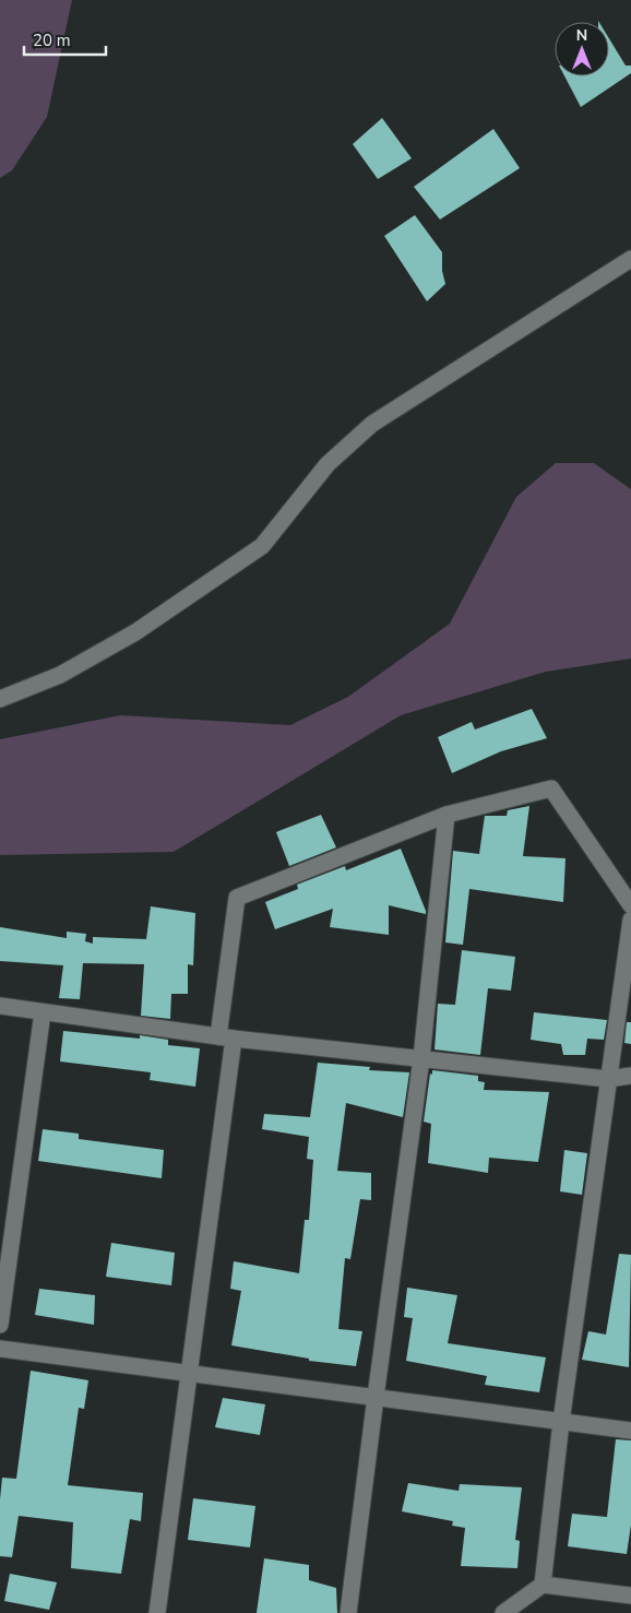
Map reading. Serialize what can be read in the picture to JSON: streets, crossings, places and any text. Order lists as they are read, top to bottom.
{
  "scale_bar": "20 m",
  "north": "top"
}
